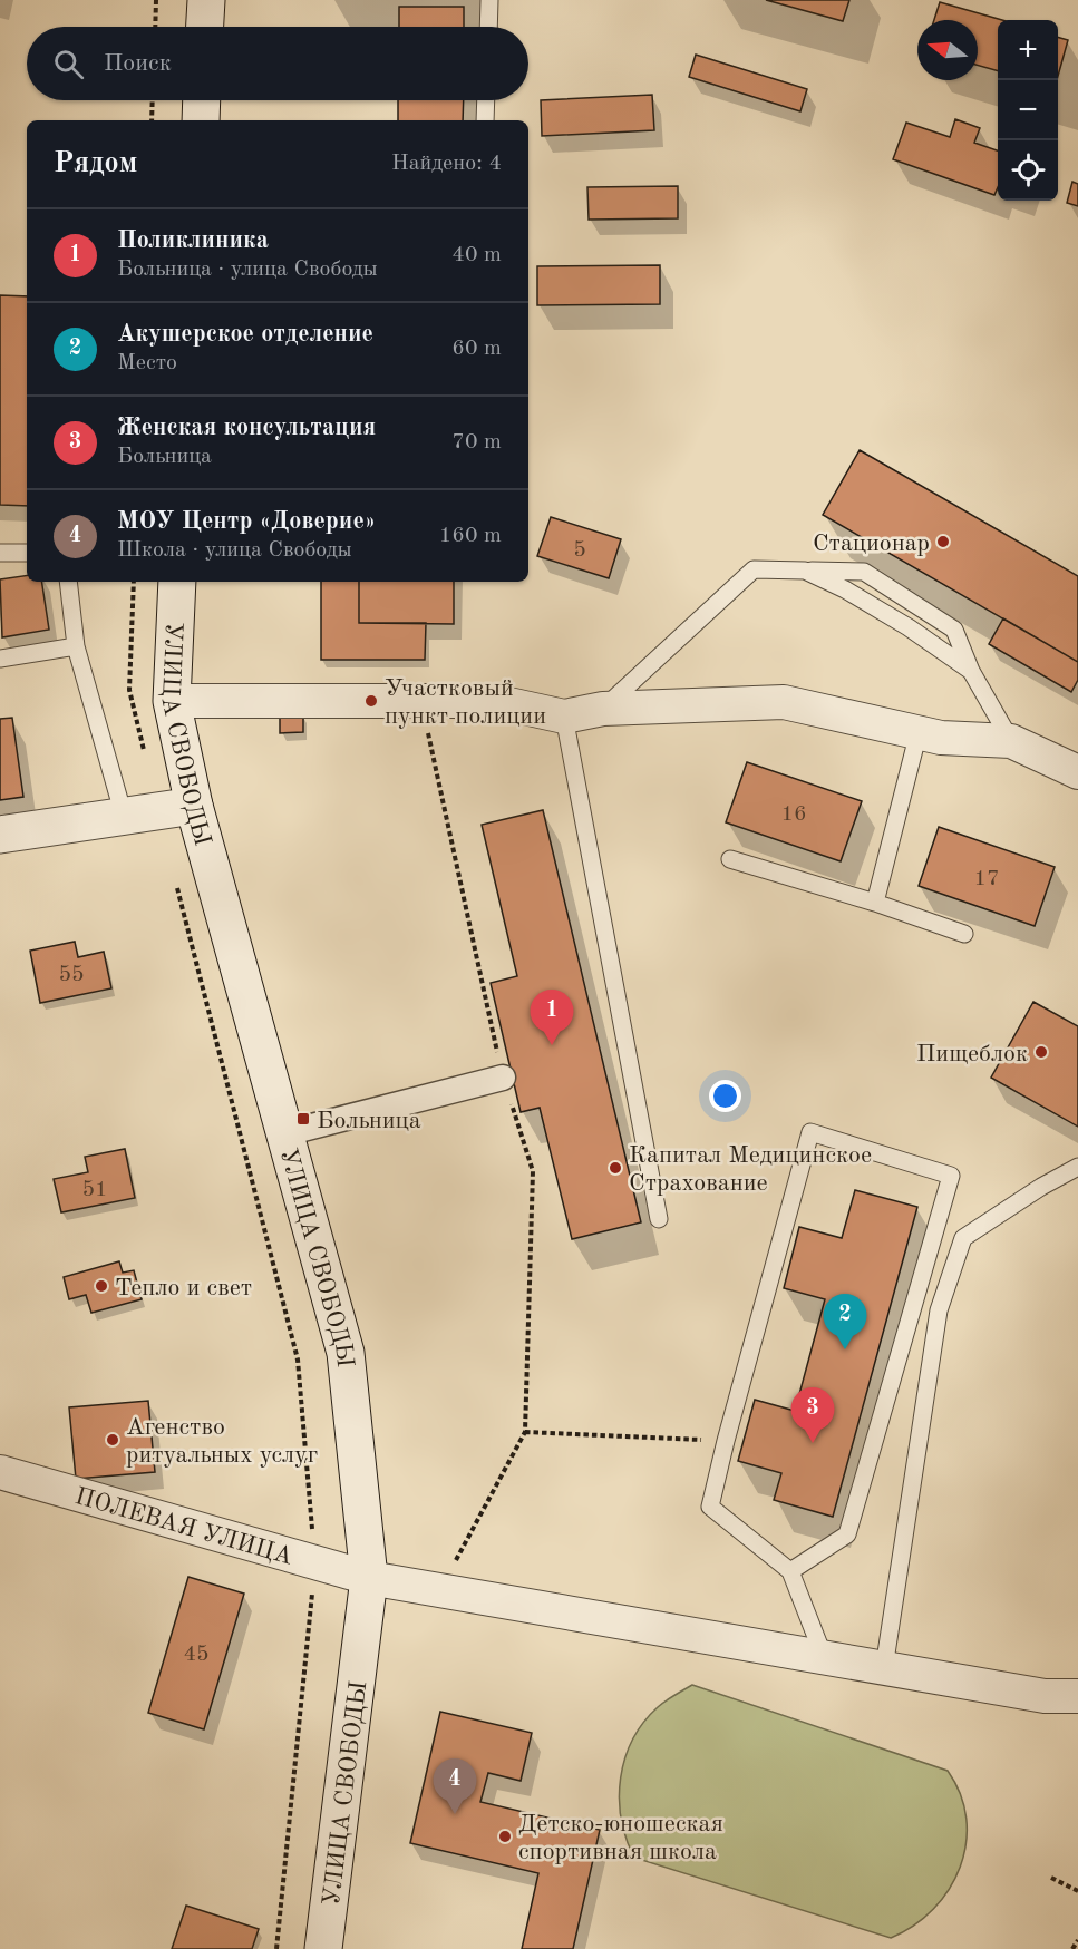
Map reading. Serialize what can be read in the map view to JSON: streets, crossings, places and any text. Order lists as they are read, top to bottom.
{
  "streets": {
    "main road": ["УЛИЦА СВОБОДЫ"],
    "street": ["ПОЛЕВАЯ УЛИЦА"]
  },
  "crossings": [
    ["УЛИЦА СВОБОДЫ", "ПОЛЕВАЯ УЛИЦА"]
  ],
  "places": {
    "other": [
      "Стационар",
      "Участковый пункт полиции",
      "Пищеблок",
      "Капитал Медицинское Страхование",
      "Тепло и свет",
      "Агенство ритуальных услуг",
      "Детско-юношеская спортивная школа"
    ],
    "transit": ["Больница"]
  },
  "house_numbers": [
    "5",
    "16",
    "17",
    "55",
    "51",
    "45"
  ],
  "north": "left",
  "page": {
    "map_buttons": ["+", "−"],
    "search": "Поиск",
    "heading": ["Рядом", "Найдено: 4"],
    "list": [
      {
        "mark": "1",
        "name": "Поликлиника",
        "note": "Больница · улица Свободы",
        "value": "40 m"
      },
      {
        "mark": "2",
        "name": "Акушерское отделение",
        "note": "Место",
        "value": "60 m"
      },
      {
        "mark": "3",
        "name": "Женская консультация",
        "note": "Больница",
        "value": "70 m"
      },
      {
        "mark": "4",
        "name": "МОУ Центр «Доверие»",
        "note": "Школа · улица Свободы",
        "value": "160 m"
      }
    ],
    "pins": [
      "1",
      "2",
      "3",
      "4"
    ]
  }
}
